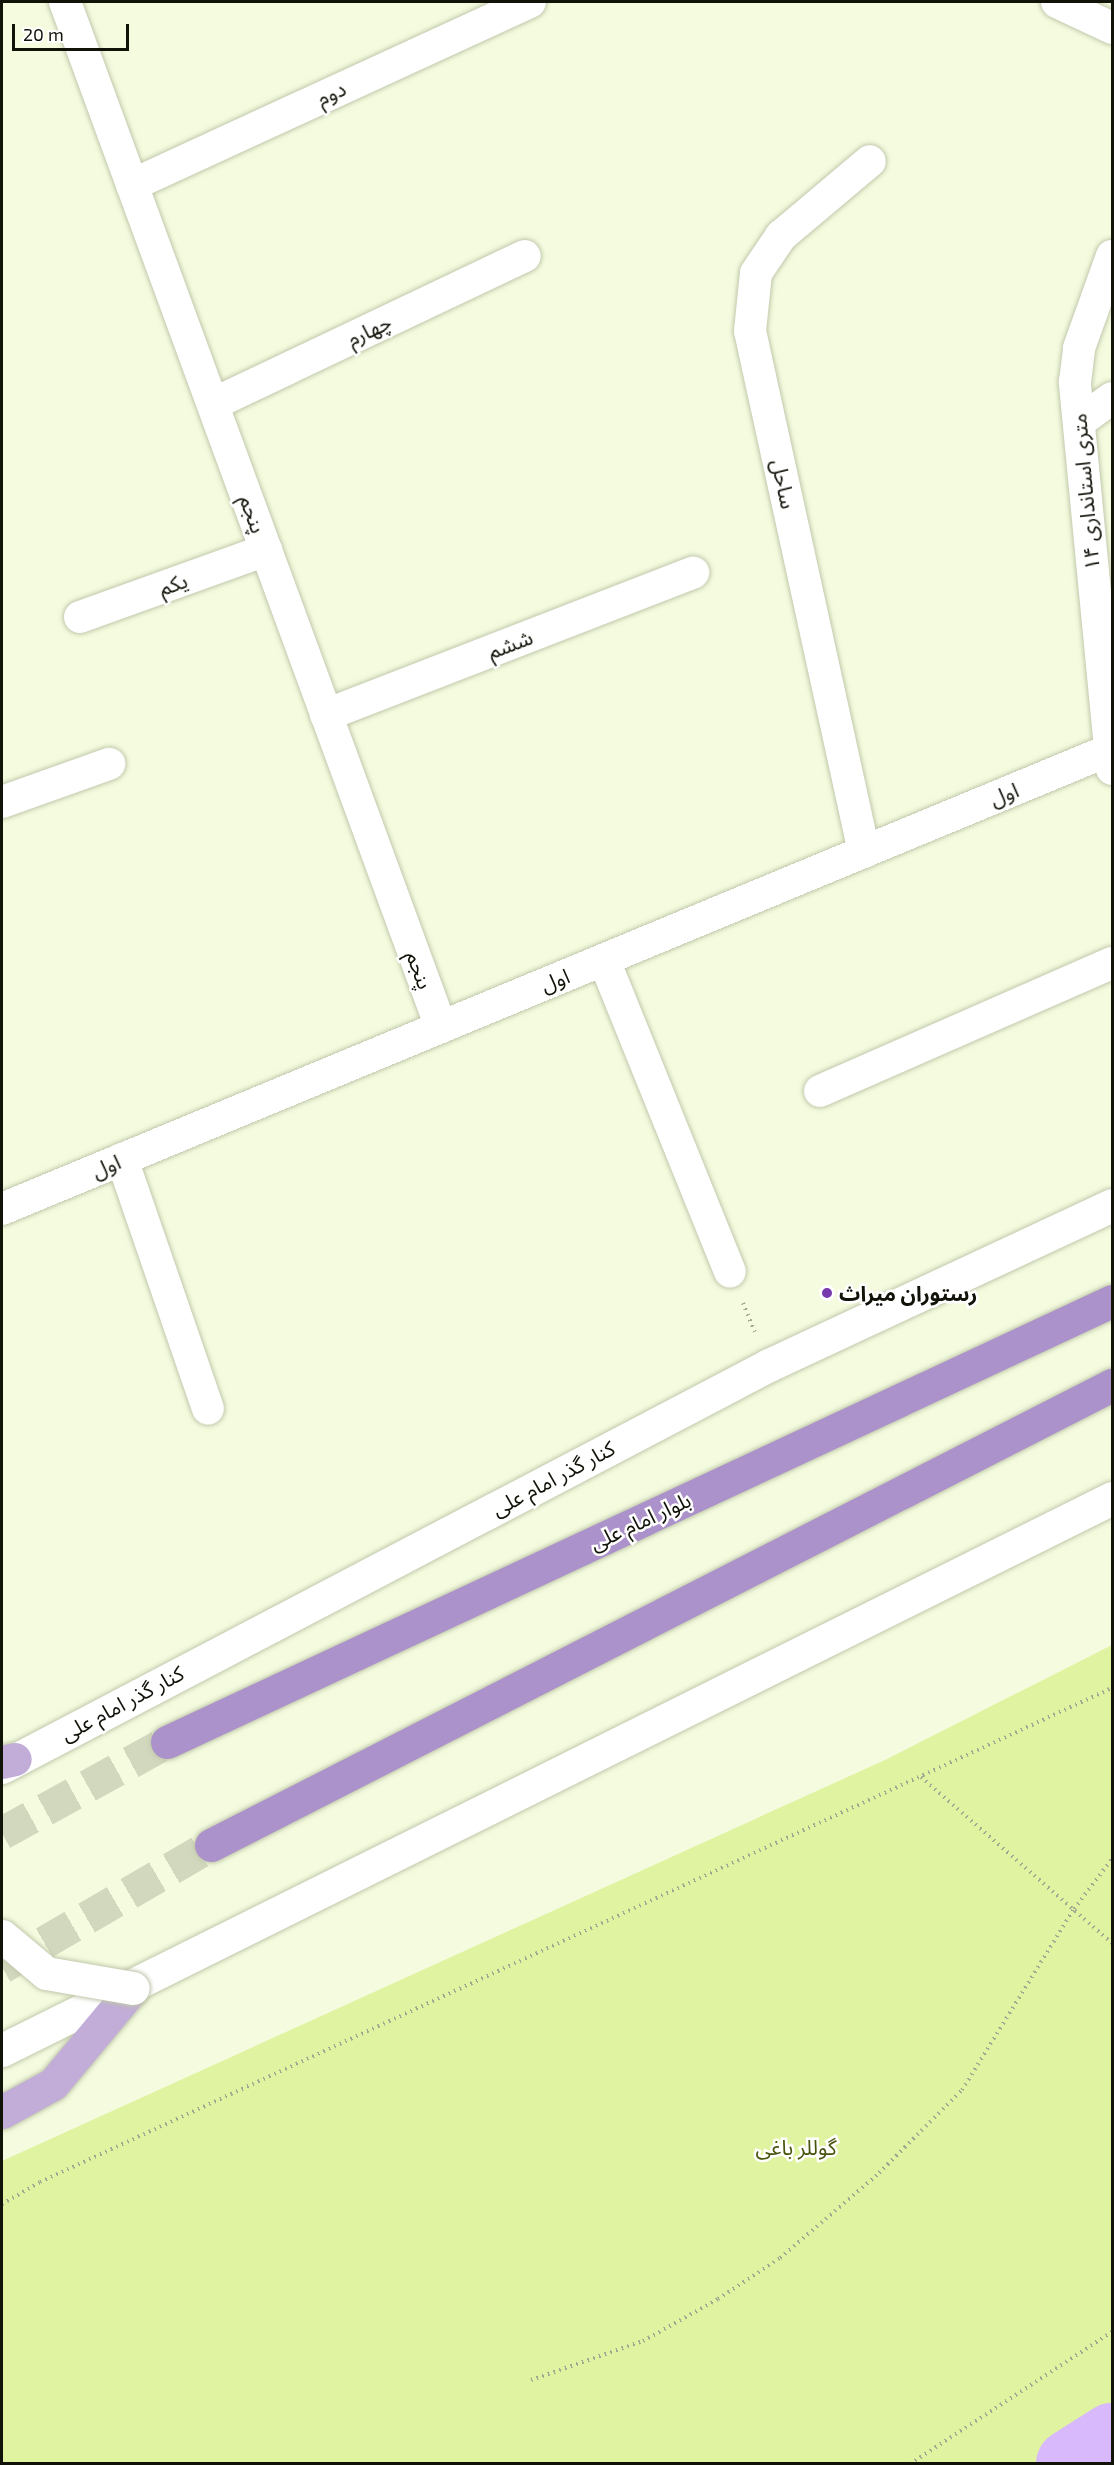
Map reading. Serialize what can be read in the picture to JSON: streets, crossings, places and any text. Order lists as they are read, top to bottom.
{
  "streets": {
    "highway": ["بلوار امام علی"],
    "main road": ["کنار گذر امام علی"],
    "street": [
      "دوم",
      "چهارم",
      "ساحل",
      "۱۴ متری استانداری",
      "پنجم",
      "یکم",
      "ششم",
      "اول"
    ]
  },
  "crossings": [
    ["دوم", "پنجم"],
    ["چهارم", "پنجم"],
    ["ساحل", "اول"],
    ["۱۴ متری استانداری", "اول"],
    ["پنجم", "یکم"],
    ["پنجم", "ششم"],
    ["پنجم", "اول"]
  ],
  "parks": ["گوللر باغی"],
  "places": ["رستوران میراث"],
  "scale_bar": "20 m"
}
